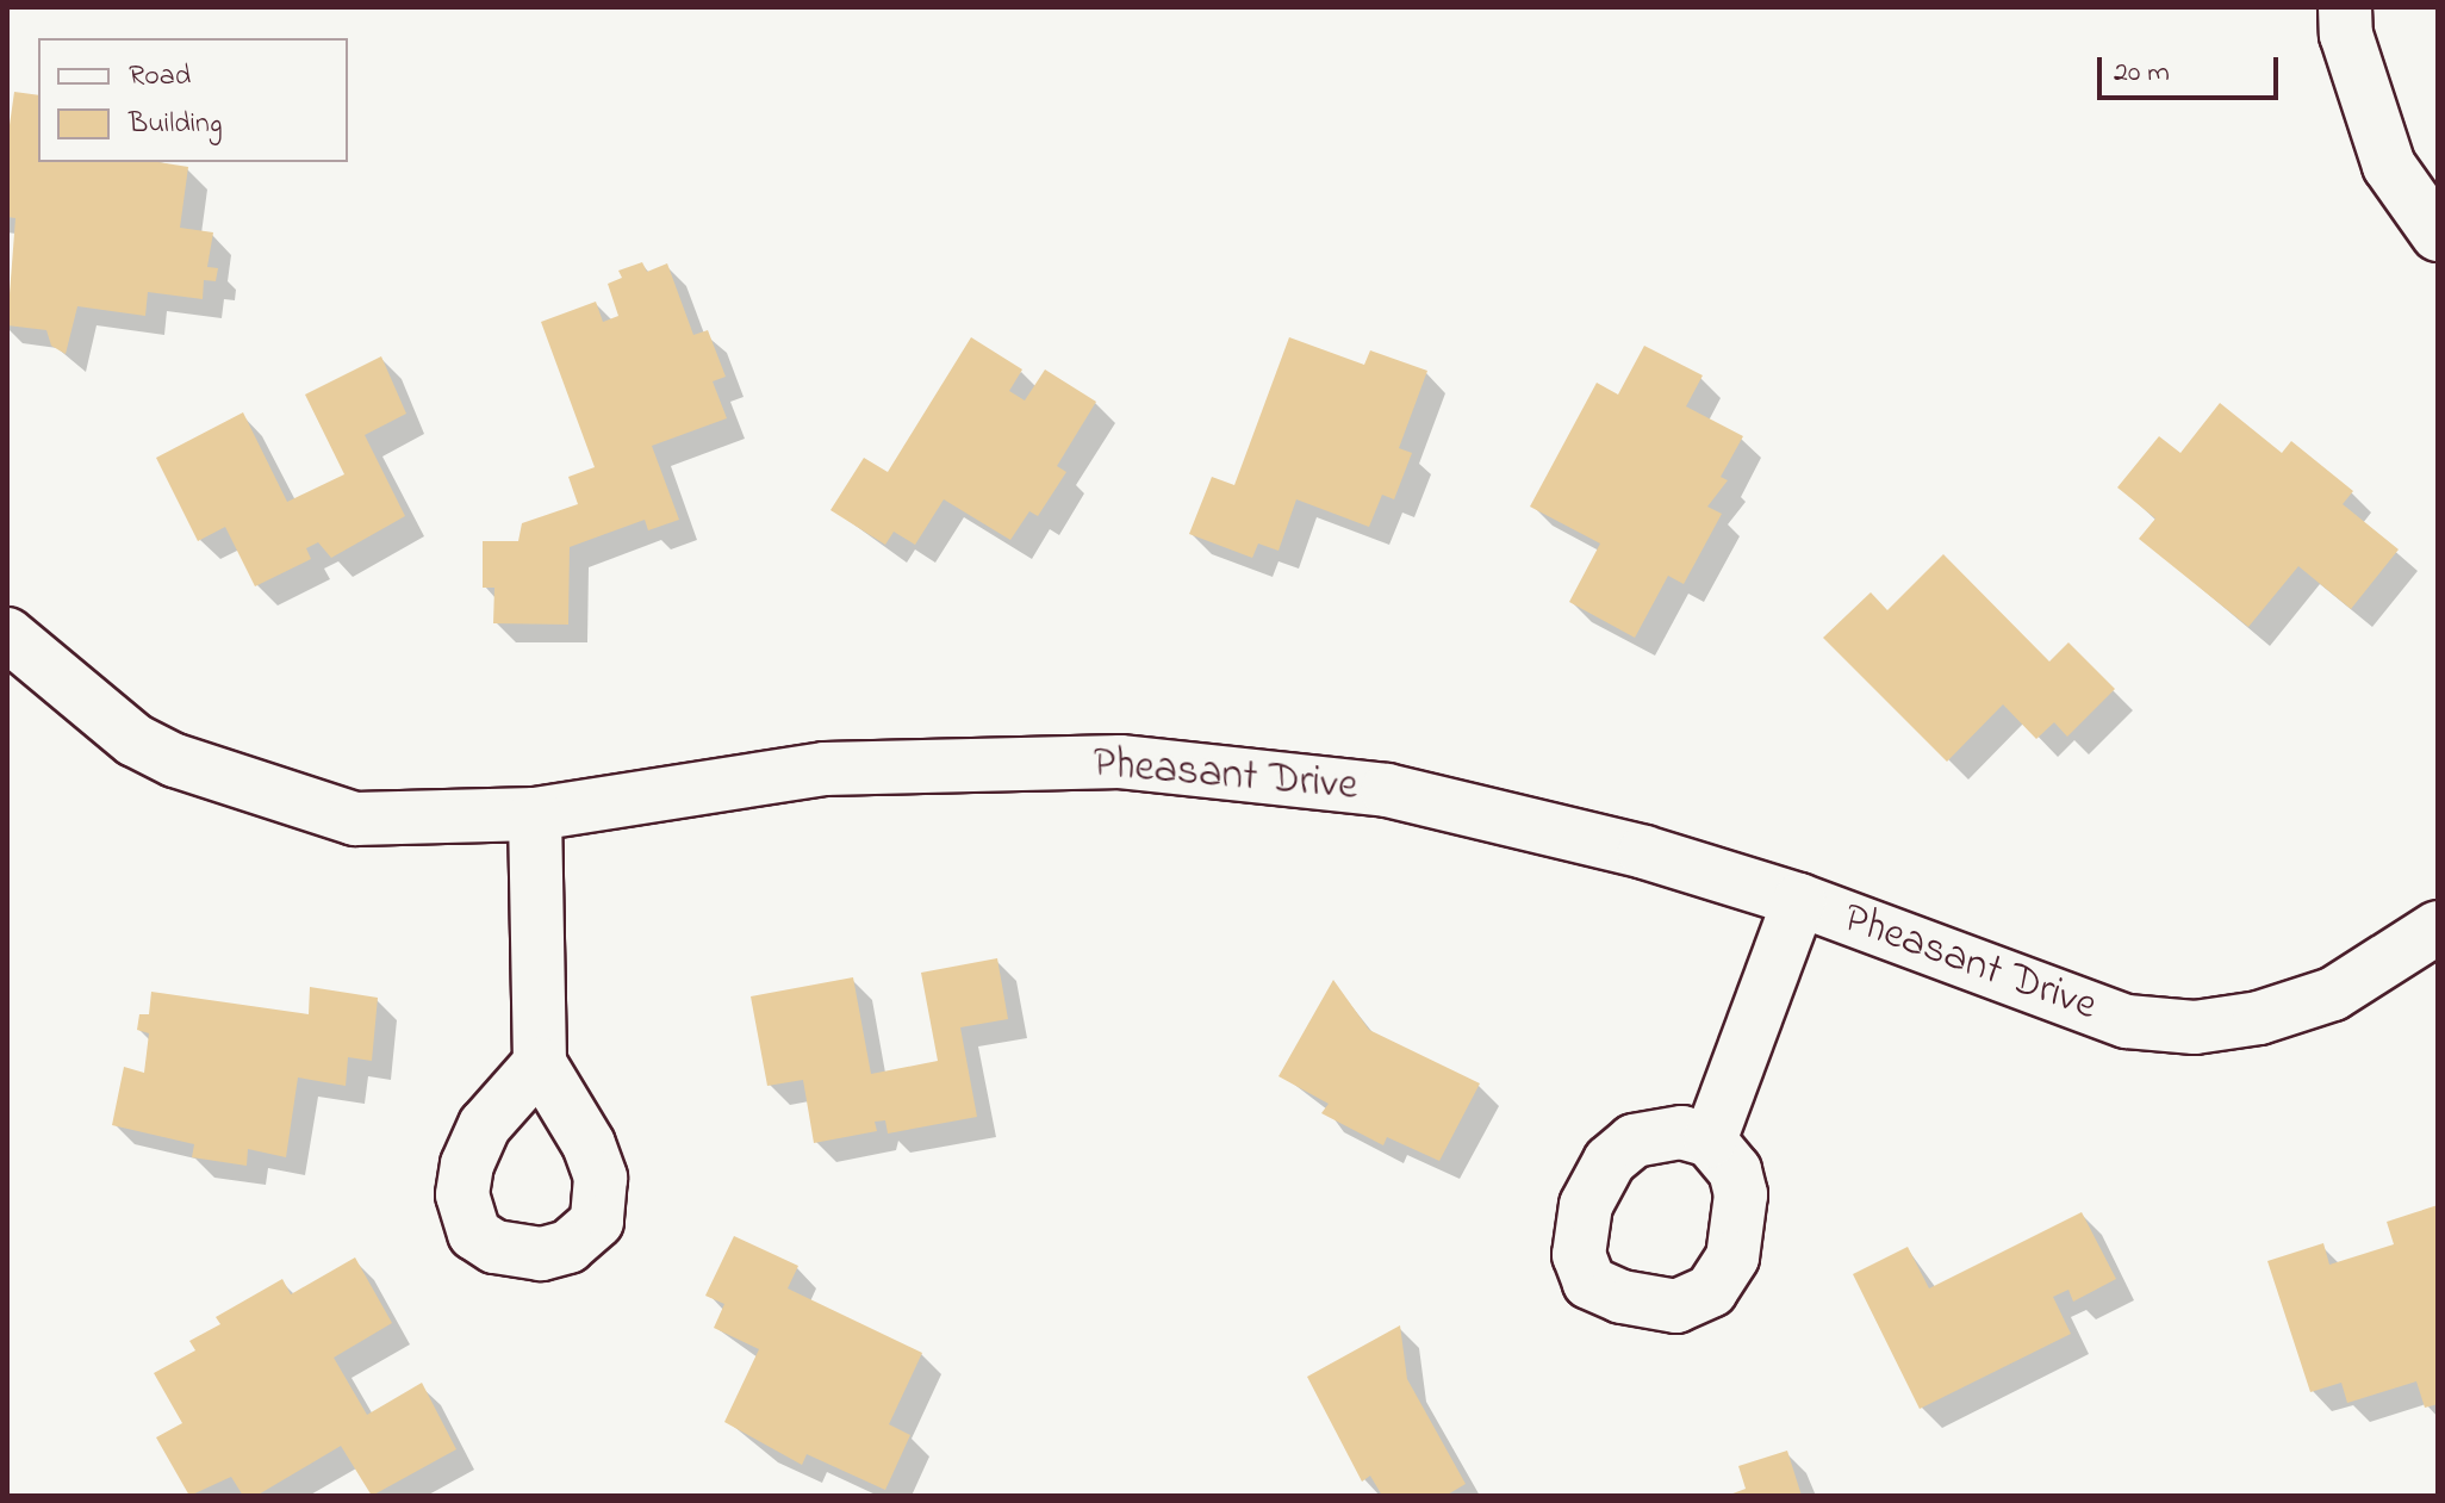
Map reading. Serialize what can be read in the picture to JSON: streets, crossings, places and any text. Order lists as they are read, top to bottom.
{
  "streets": {
    "street": ["Pheasant Drive"]
  },
  "legend": ["Road", "Building"],
  "scale_bar": "20 m"
}
